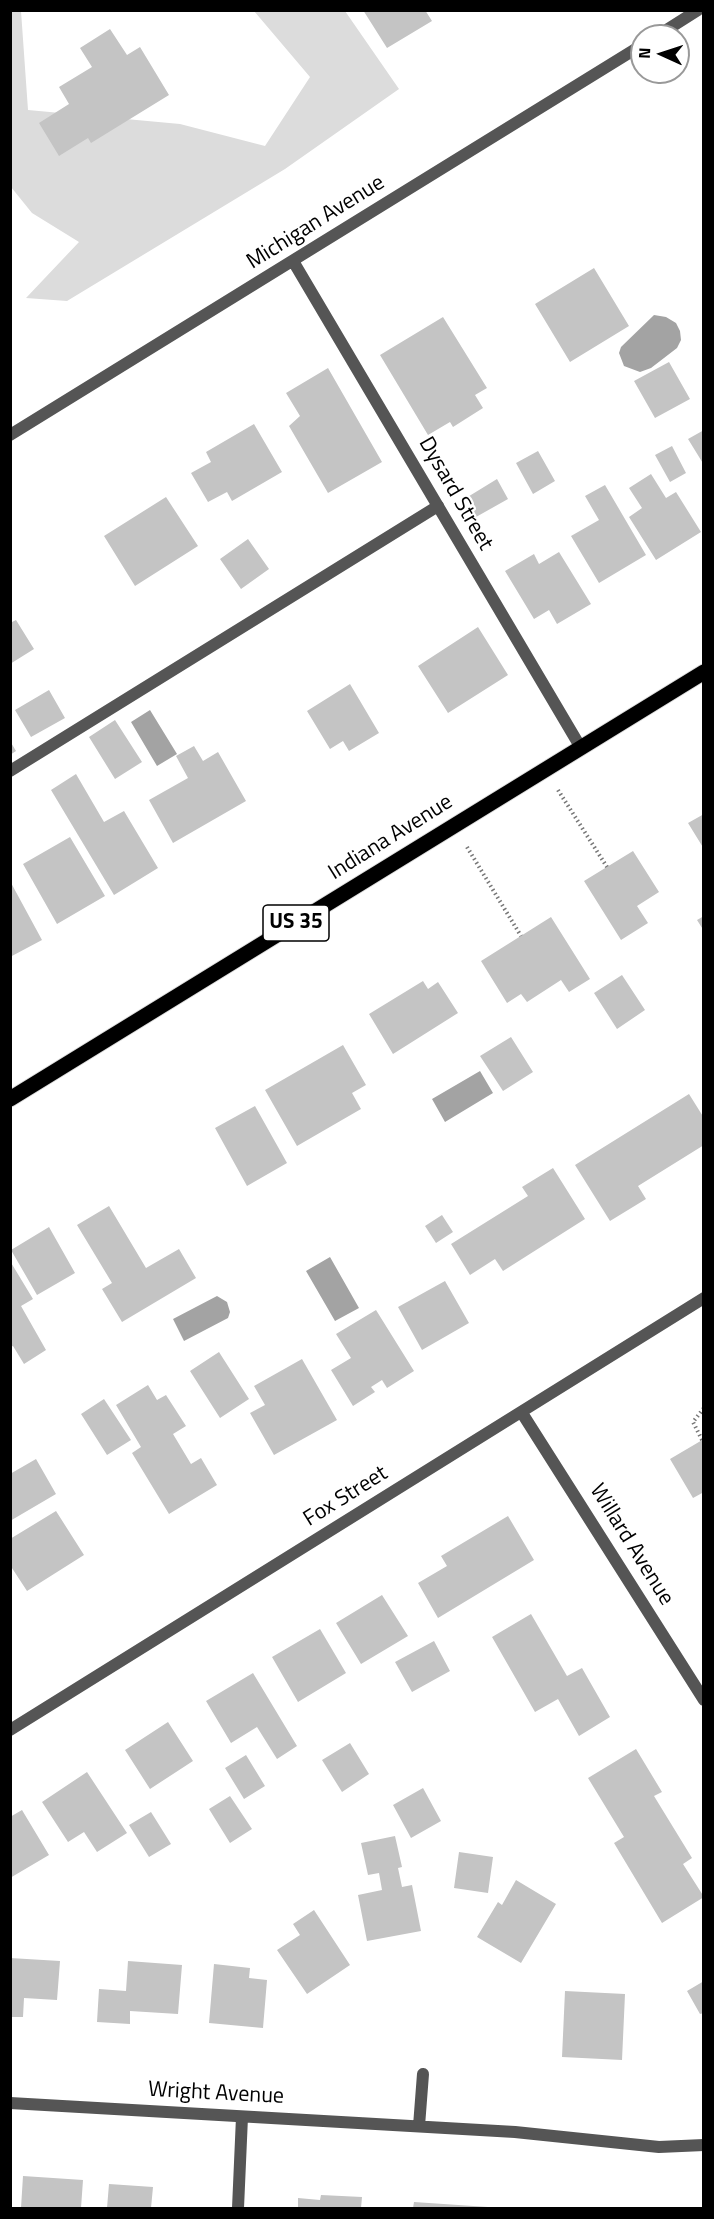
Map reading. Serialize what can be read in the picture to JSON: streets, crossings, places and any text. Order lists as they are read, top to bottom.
{
  "streets": {
    "main road": ["Indiana Avenue", "US 35"],
    "street": [
      "Michigan Avenue",
      "Dysard Street",
      "Fox Street",
      "Willard Avenue",
      "Wright Avenue"
    ]
  },
  "crossings": [
    ["Michigan Avenue", "Dysard Street"],
    ["Dysard Street", "Indiana Avenue"],
    ["Fox Street", "Willard Avenue"]
  ],
  "north": "left"
}
